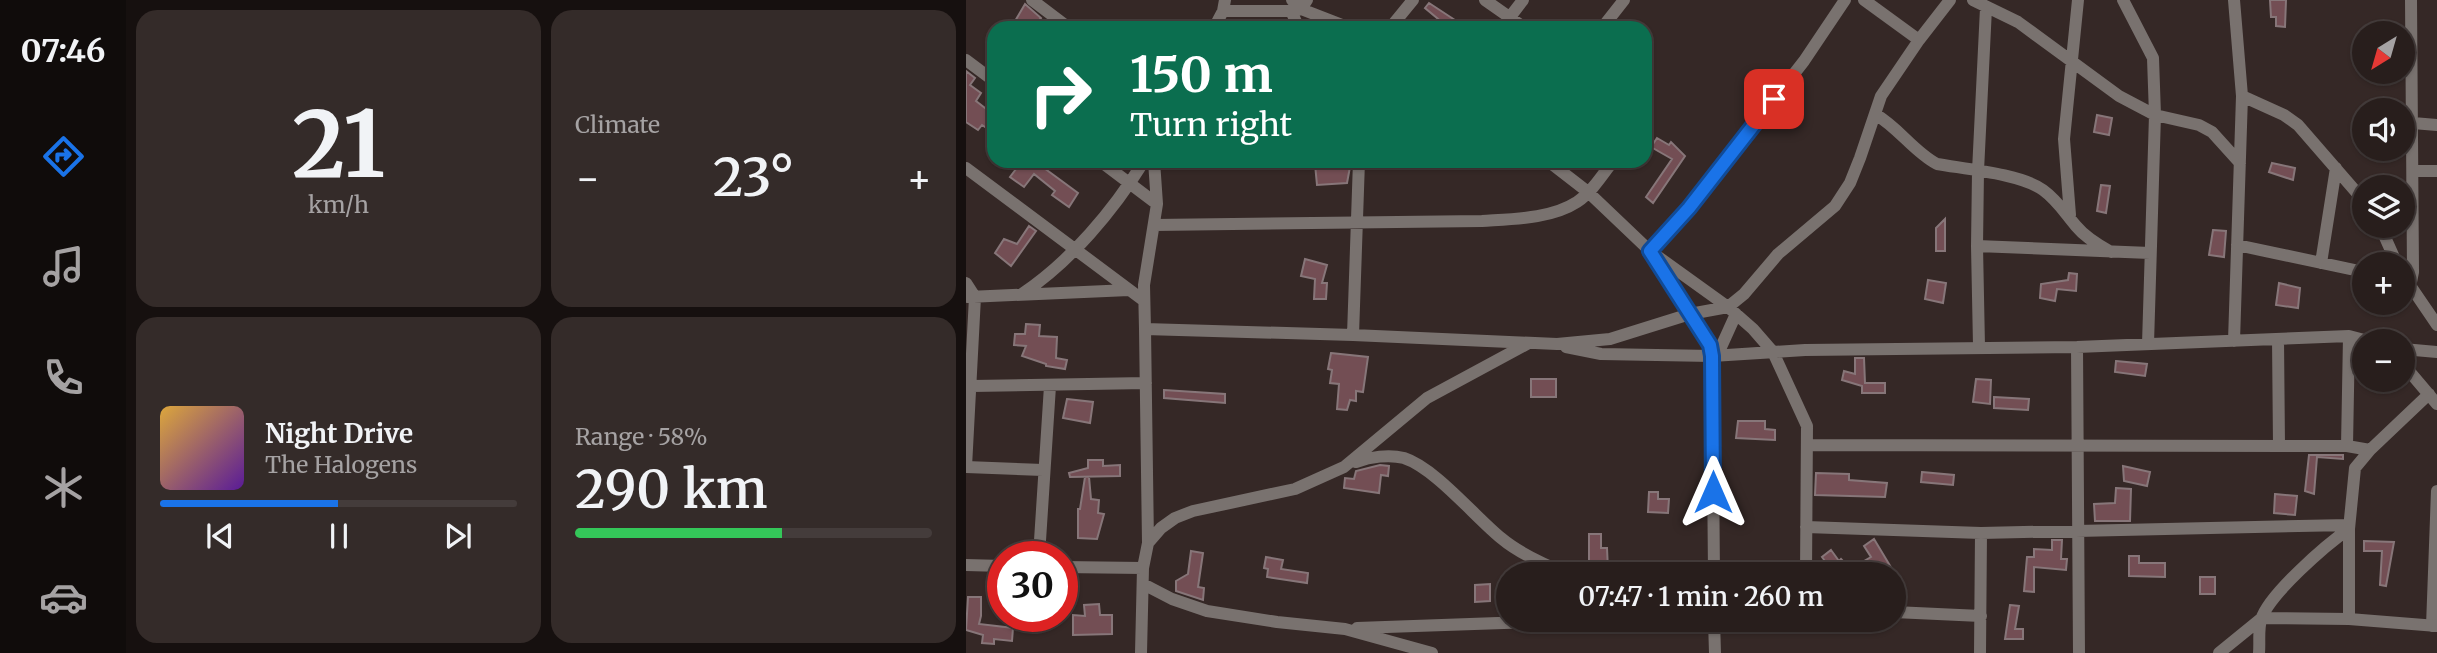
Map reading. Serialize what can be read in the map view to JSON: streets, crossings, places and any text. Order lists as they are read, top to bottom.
{
  "north": "bottom left",
  "page": {
    "tabs": "07:46",
    "tile": [
      ["21", "km/h"],
      "Climate",
      ["Range · 58%", "290 km"]
    ],
    "map_buttons": ["+", "−"],
    "turn": ["150 m", "Turn right"],
    "heat": ["−", "23°", "+"],
    "song": ["Night Drive", "The Halogens"],
    "limit": "30",
    "trip": "07:47 · 1 min · 260 m"
  }
}
